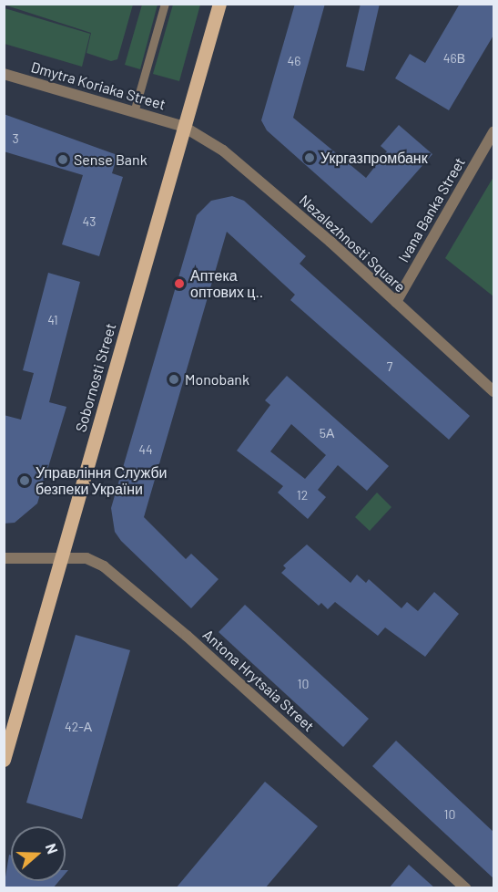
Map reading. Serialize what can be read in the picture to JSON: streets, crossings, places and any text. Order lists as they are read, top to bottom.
{
  "streets": {
    "main road": ["Sobornosti Street"],
    "street": [
      "Dmytra Koriaka Street",
      "Ivana Banka Street",
      "Nezalezhnosti Square",
      "Antona Hrytsaia Street"
    ]
  },
  "crossings": [
    ["Dmytra Koriaka Street", "Nezalezhnosti Square"],
    ["Dmytra Koriaka Street", "Sobornosti Street"],
    ["Ivana Banka Street", "Nezalezhnosti Square"],
    ["Nezalezhnosti Square", "Sobornosti Street"],
    ["Sobornosti Street", "Antona Hrytsaia Street"]
  ],
  "places": [
    "Укргазпромбанк",
    "Sense Bank",
    "Аптека оптових ц..",
    "Monobank",
    "Управління Служби безпеки України"
  ],
  "house_numbers": [
    "46В",
    "46",
    "3",
    "43",
    "41",
    "7",
    "5А",
    "44",
    "12",
    "10",
    "42-А",
    "10"
  ],
  "north": "right"
}
